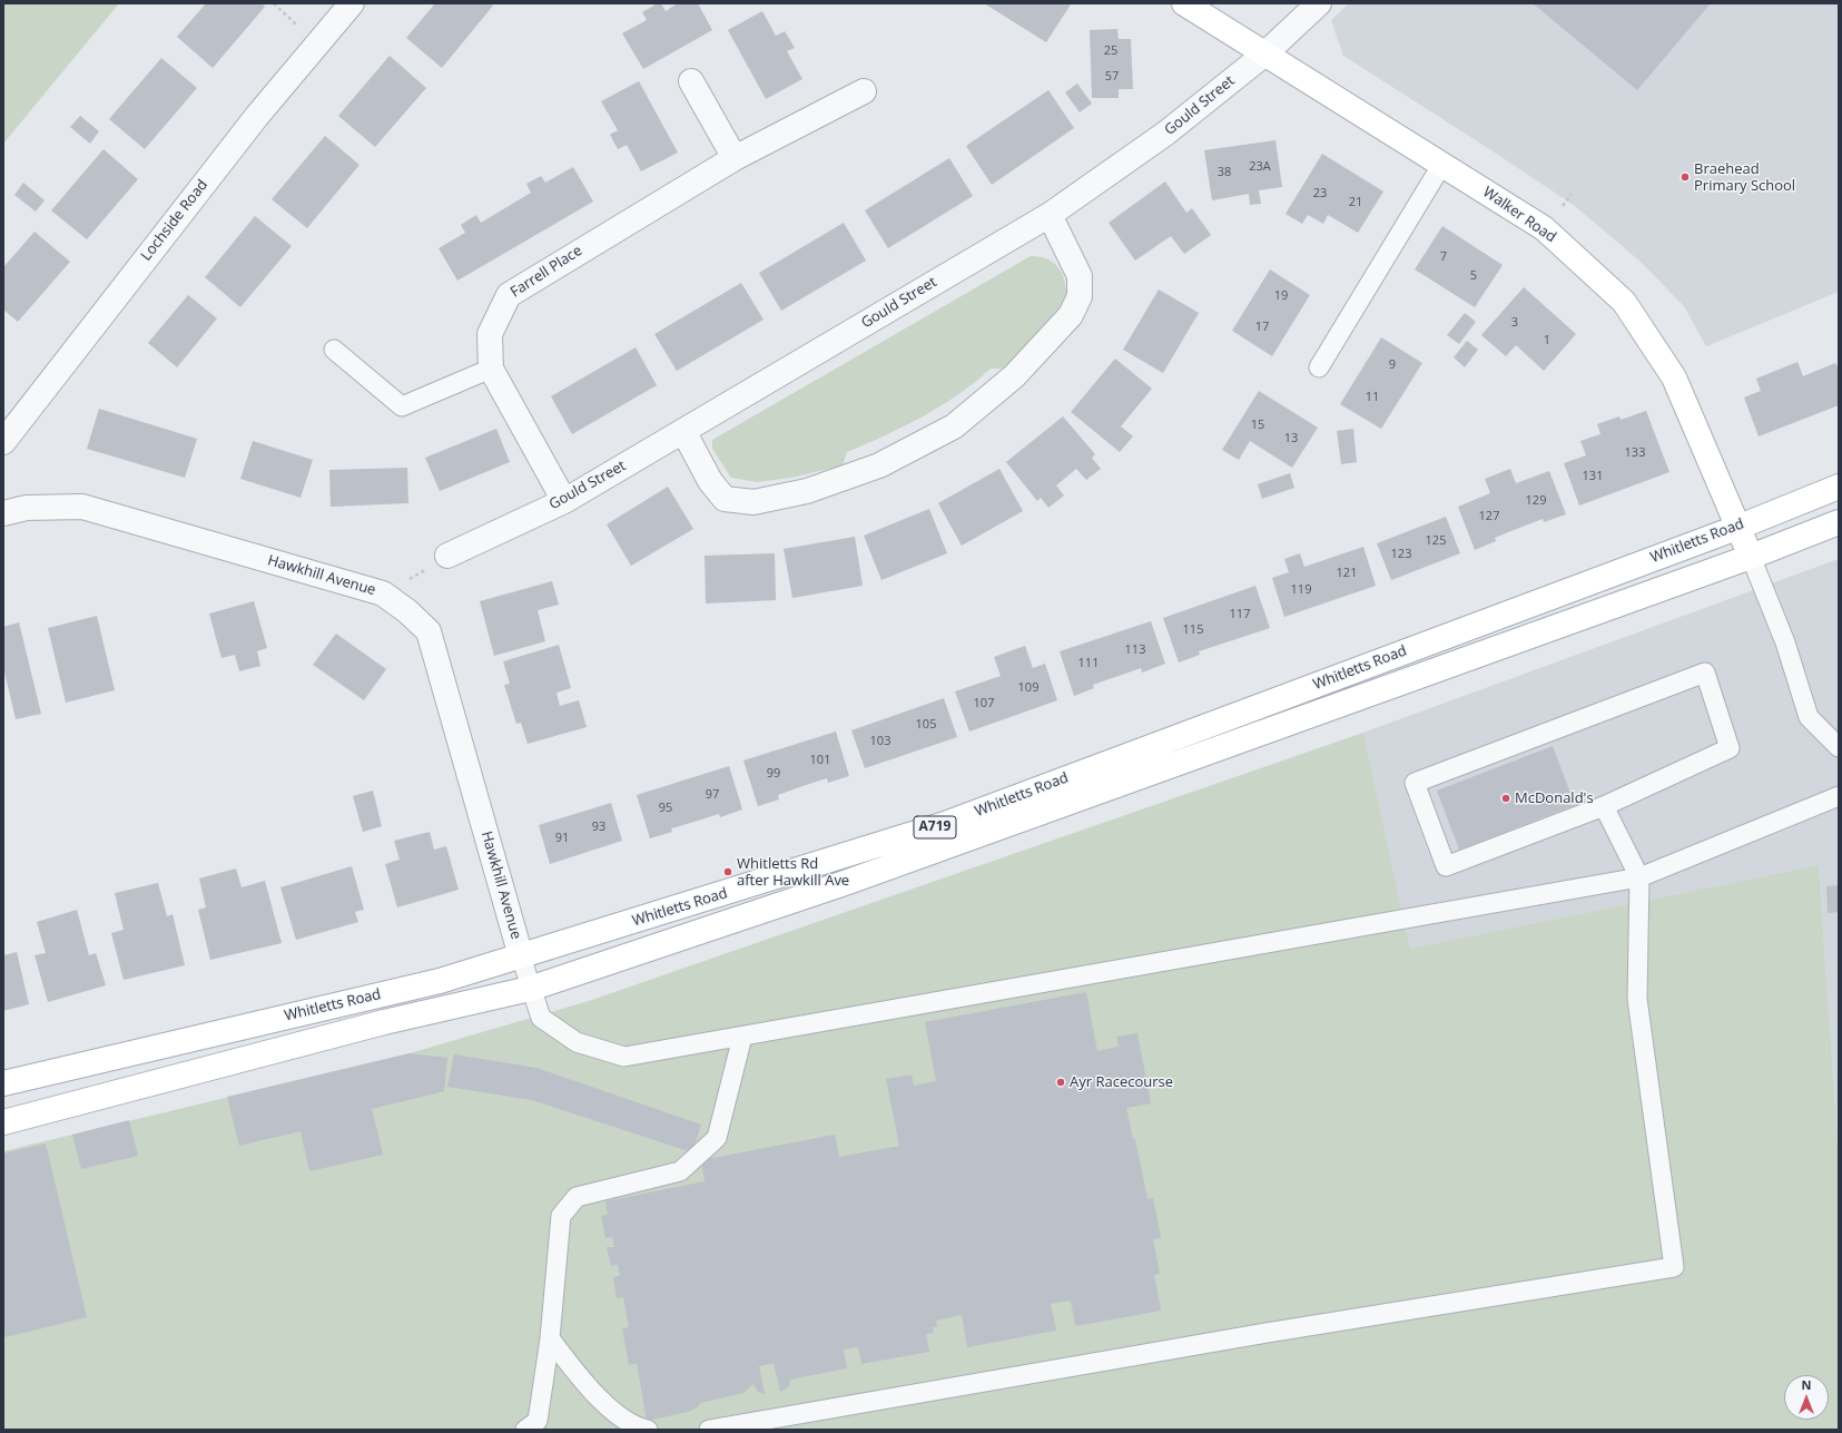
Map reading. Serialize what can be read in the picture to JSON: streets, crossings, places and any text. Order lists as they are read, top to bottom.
{
  "streets": {
    "main road": ["Walker Road", "Whitletts Road", "A719"],
    "street": [
      "Gould Street",
      "Lochside Road",
      "Farrell Place",
      "Hawkhill Avenue"
    ]
  },
  "crossings": [
    ["Gould Street", "Walker Road"],
    ["Gould Street", "Farrell Place"],
    ["Walker Road", "Whitletts Road"],
    ["Whitletts Road", "Hawkhill Avenue"]
  ],
  "places": [
    "Braehead Primary School",
    "McDonald's",
    "Whitletts Rd after Hawkill Ave",
    "Ayr Racecourse"
  ],
  "house_numbers": [
    "25",
    "57",
    "23A",
    "38",
    "23",
    "21",
    "7",
    "5",
    "19",
    "3",
    "17",
    "1",
    "9",
    "11",
    "15",
    "13",
    "133",
    "131",
    "129",
    "127",
    "125",
    "123",
    "121",
    "119",
    "117",
    "115",
    "113",
    "111",
    "109",
    "107",
    "105",
    "103",
    "101",
    "99",
    "97",
    "95",
    "93",
    "91"
  ],
  "north": "top"
}
